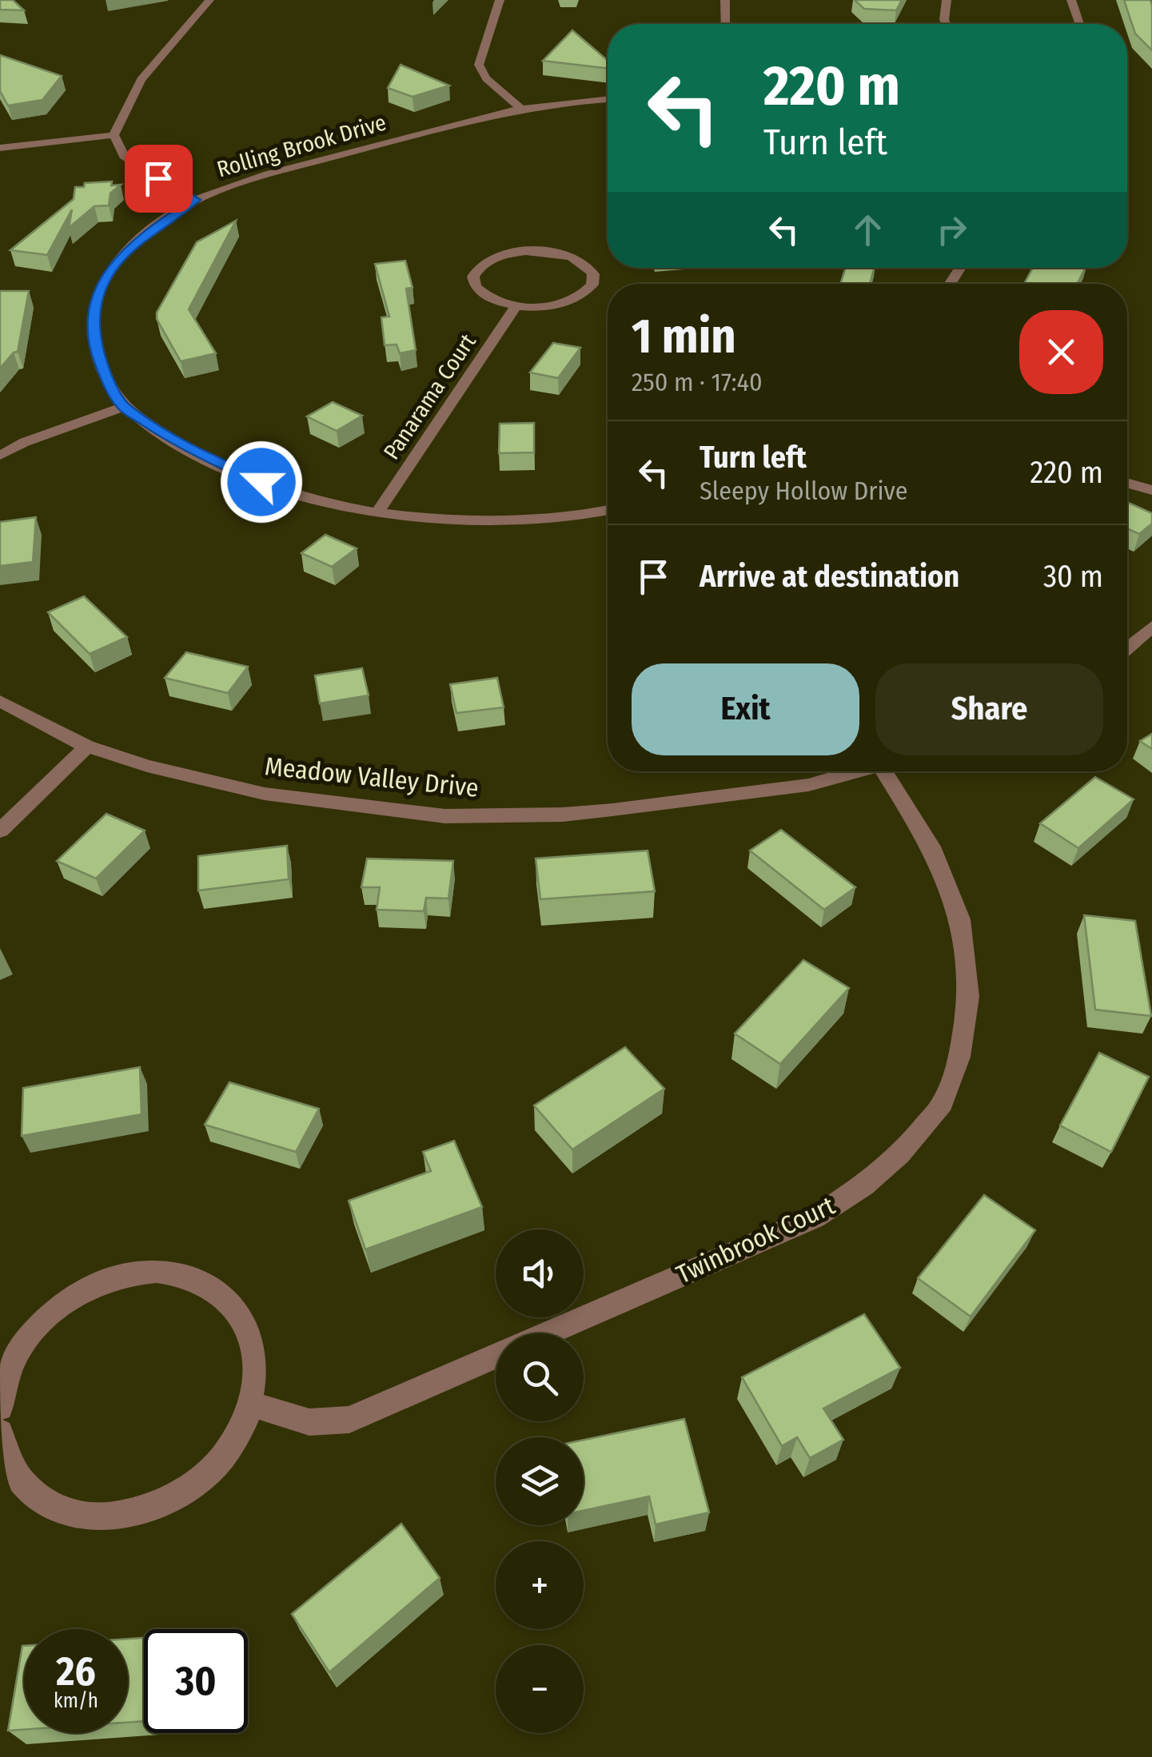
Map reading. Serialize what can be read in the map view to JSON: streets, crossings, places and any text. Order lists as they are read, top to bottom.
{
  "streets": {
    "street": [
      "Rolling Brook Drive",
      "Panarama Court",
      "Meadow Valley Drive",
      "Twinbrook Court"
    ]
  },
  "crossings": [
    ["Rolling Brook Drive", "Panarama Court"]
  ],
  "page": {
    "turn": ["220 m", "Turn left"],
    "heading": ["1 min", "250 m · 17:40"],
    "list": [
      {
        "name": "Turn left",
        "note": "Sleepy Hollow Drive",
        "value": "220 m"
      },
      {
        "name": "Arrive at destination",
        "value": "30 m"
      }
    ],
    "buttons": ["Exit", "Share"],
    "map_buttons": ["+", "−"],
    "speed": "26 km/h",
    "limit": "30"
  }
}
